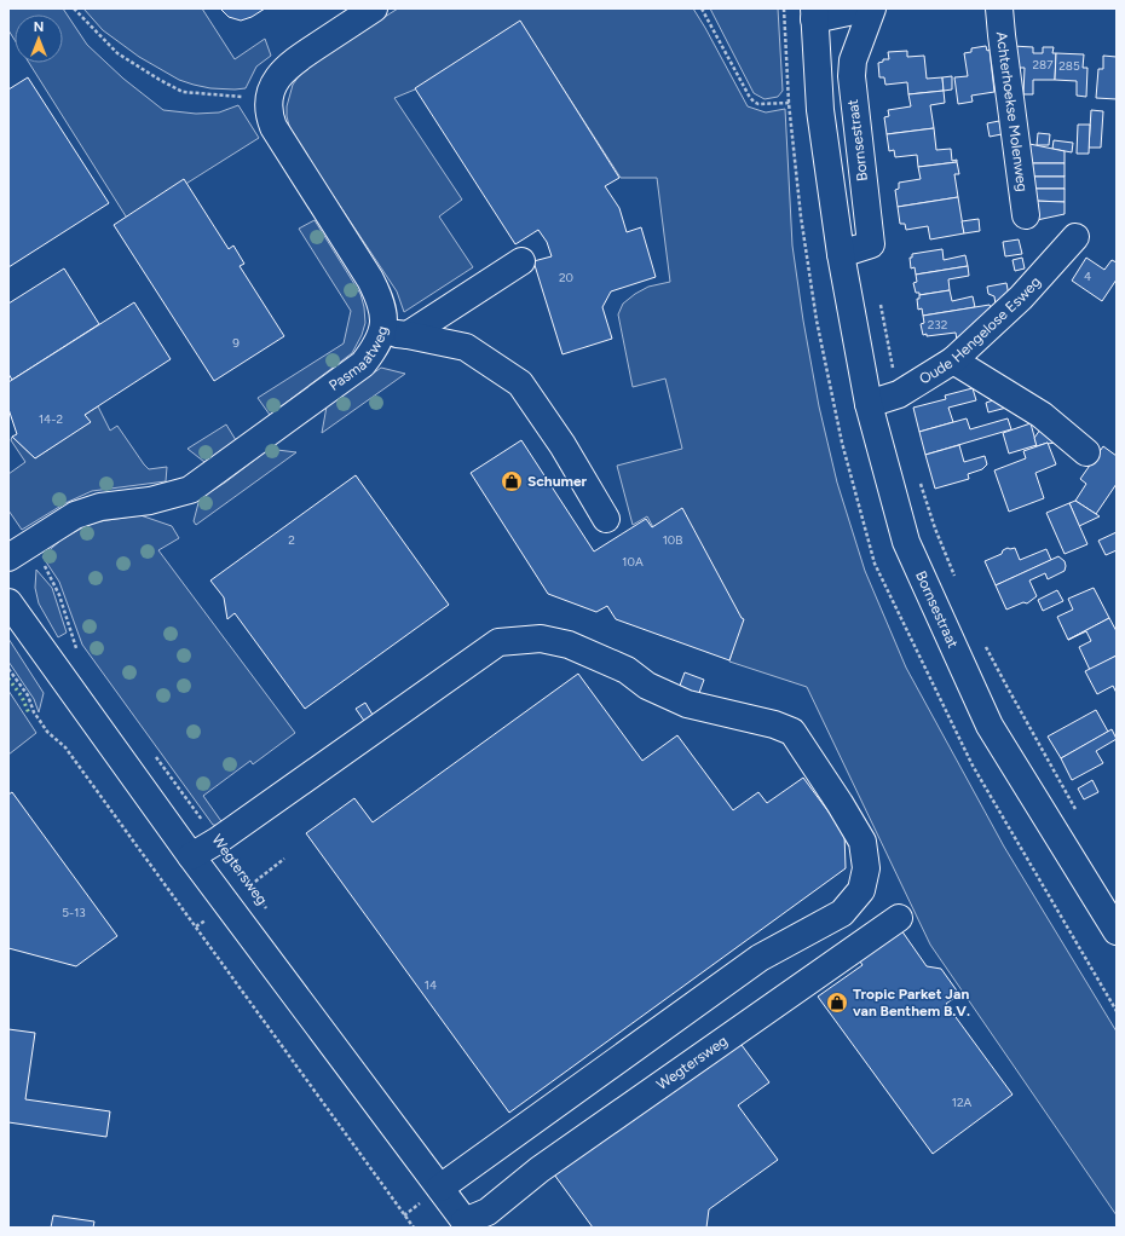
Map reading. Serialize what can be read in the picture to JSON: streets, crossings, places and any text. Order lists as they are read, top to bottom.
{
  "streets": {
    "street": [
      "Achterhoekse Molenweg",
      "Bornsestraat",
      "Oude Hengelose Esweg",
      "Pasmaatweg",
      "Wegtersweg"
    ]
  },
  "crossings": [
    ["Bornsestraat", "Oude Hengelose Esweg"]
  ],
  "places": {
    "shop": ["Schumer", "Tropic Parket Jan van Benthem B.V."]
  },
  "house_numbers": [
    "287",
    "285",
    "4",
    "20",
    "232",
    "9",
    "14-2",
    "2",
    "10B",
    "10A",
    "5-13",
    "14",
    "12A"
  ],
  "north": "top"
}
